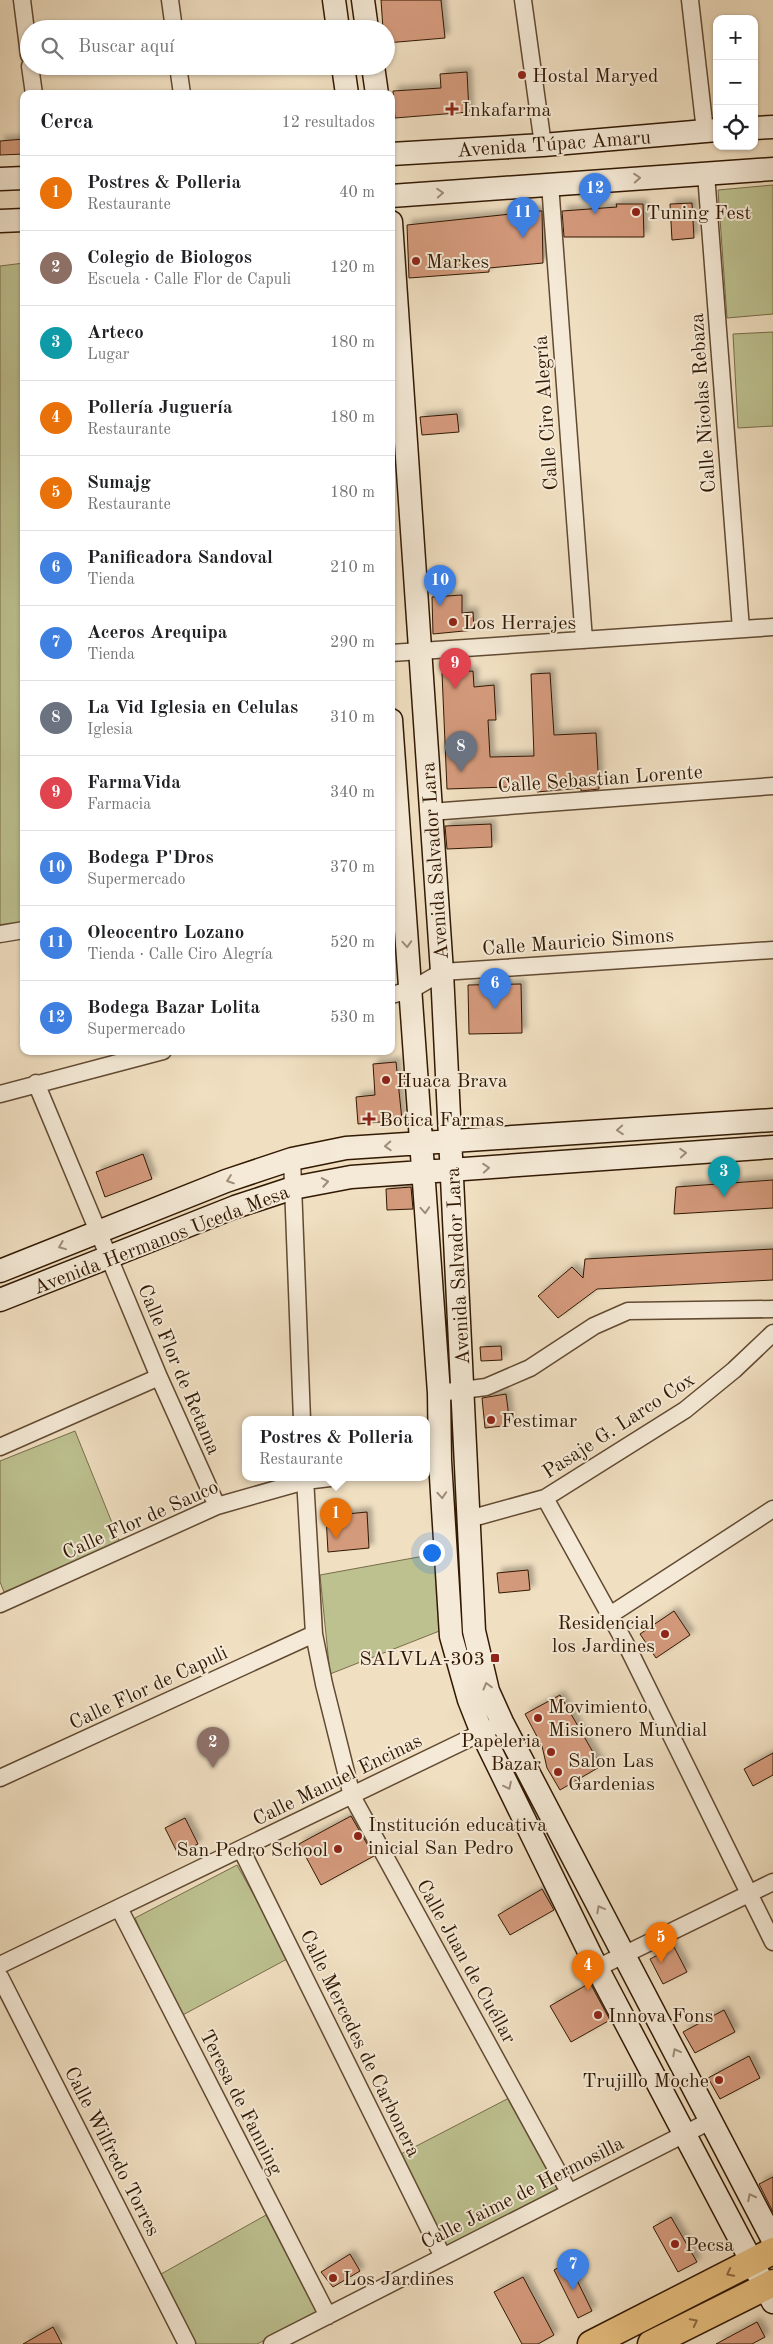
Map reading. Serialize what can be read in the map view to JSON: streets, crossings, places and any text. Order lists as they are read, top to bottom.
{
  "streets": {
    "street": [
      "Avenida Túpac Amaru",
      "Calle Nicolas Rebaza",
      "Calle Ciro Alegría",
      "Calle Sebastian Lorente",
      "Avenida Salvador Lara",
      "Calle Mauricio Simons",
      "Avenida Hermanos Uceda Mesa",
      "Calle Flor de Retama",
      "Pasaje G. Larco Cox",
      "Calle Flor de Sauco",
      "Calle Flor de Capuli",
      "Calle Manuel Encinas",
      "Calle Juan de Cuéllar",
      "Calle Mercedes de Carbonera",
      "Teresa de Fanning",
      "Calle Wilfredo Torres",
      "Calle Jaime de Hermosilla"
    ]
  },
  "crossings": [
    ["Avenida Túpac Amaru", "Calle Nicolas Rebaza"],
    ["Avenida Túpac Amaru", "Calle Ciro Alegría"],
    ["Calle Sebastian Lorente", "Avenida Salvador Lara"],
    ["Avenida Salvador Lara", "Calle Mauricio Simons"],
    ["Avenida Salvador Lara", "Avenida Hermanos Uceda Mesa"],
    ["Avenida Salvador Lara", "Pasaje G. Larco Cox"],
    ["Avenida Salvador Lara", "Calle Manuel Encinas"],
    ["Avenida Salvador Lara", "Calle Jaime de Hermosilla"],
    ["Avenida Hermanos Uceda Mesa", "Calle Flor de Retama"],
    ["Calle Flor de Retama", "Calle Flor de Sauco"],
    ["Calle Flor de Capuli", "Calle Juan de Cuéllar"],
    ["Calle Manuel Encinas", "Calle Juan de Cuéllar"],
    ["Calle Manuel Encinas", "Calle Mercedes de Carbonera"],
    ["Calle Manuel Encinas", "Teresa de Fanning"],
    ["Calle Juan de Cuéllar", "Calle Jaime de Hermosilla"],
    ["Calle Mercedes de Carbonera", "Calle Jaime de Hermosilla"],
    ["Teresa de Fanning", "Calle Jaime de Hermosilla"]
  ],
  "places": {
    "other": [
      "Hostal Maryed",
      "Tuning Fest",
      "Markes",
      "Los Herrajes",
      "Huaca Brava",
      "Festimar",
      "Residencial los Jardines",
      "Movimiento Misionero Mundial",
      "Papeleria Bazar",
      "Salon Las Gardenias",
      "Institución educativa inicial San Pedro",
      "San Pedro School",
      "Innova Fons",
      "Trujillo Moche",
      "Pecsa",
      "Los Jardines"
    ],
    "health": ["Inkafarma", "Botica Farmas"],
    "transit": ["SALVLA-303"]
  },
  "page": {
    "map_buttons": ["+", "−"],
    "search": "Buscar aquí",
    "heading": ["Cerca", "12 resultados"],
    "list": [
      {
        "mark": "1",
        "name": "Postres & Polleria",
        "note": "Restaurante",
        "value": "40 m"
      },
      {
        "mark": "2",
        "name": "Colegio de Biologos",
        "note": "Escuela · Calle Flor de Capuli",
        "value": "120 m"
      },
      {
        "mark": "3",
        "name": "Arteco",
        "note": "Lugar",
        "value": "180 m"
      },
      {
        "mark": "4",
        "name": "Pollería Juguería",
        "note": "Restaurante",
        "value": "180 m"
      },
      {
        "mark": "5",
        "name": "Sumajg",
        "note": "Restaurante",
        "value": "180 m"
      },
      {
        "mark": "6",
        "name": "Panificadora Sandoval",
        "note": "Tienda",
        "value": "210 m"
      },
      {
        "mark": "7",
        "name": "Aceros Arequipa",
        "note": "Tienda",
        "value": "290 m"
      },
      {
        "mark": "8",
        "name": "La Vid Iglesia en Celulas",
        "note": "Iglesia",
        "value": "310 m"
      },
      {
        "mark": "9",
        "name": "FarmaVida",
        "note": "Farmacia",
        "value": "340 m"
      },
      {
        "mark": "10",
        "name": "Bodega P'Dros",
        "note": "Supermercado",
        "value": "370 m"
      },
      {
        "mark": "11",
        "name": "Oleocentro Lozano",
        "note": "Tienda · Calle Ciro Alegría",
        "value": "520 m"
      },
      {
        "mark": "12",
        "name": "Bodega Bazar Lolita",
        "note": "Supermercado",
        "value": "530 m"
      }
    ],
    "pins": [
      "12",
      "11",
      "10",
      "9",
      "8",
      "6",
      "3",
      "1",
      "2",
      "5",
      "4",
      "7"
    ],
    "popup": ["Postres & Polleria", "Restaurante"]
  }
}
